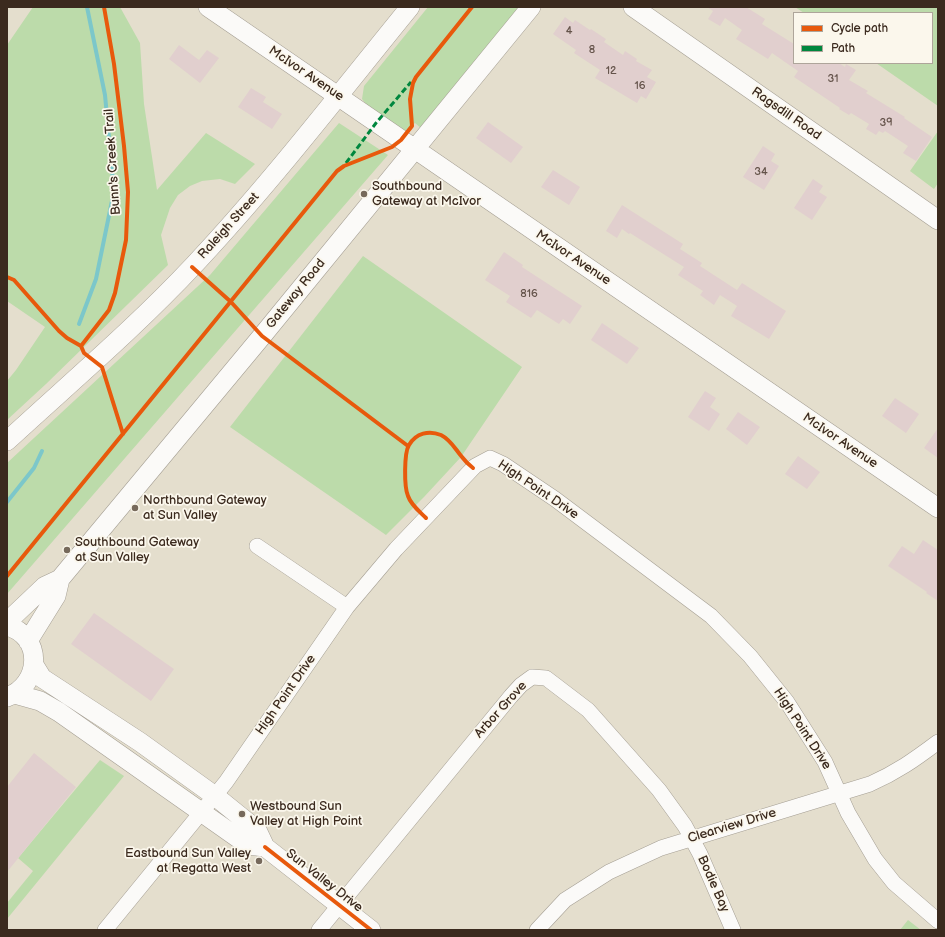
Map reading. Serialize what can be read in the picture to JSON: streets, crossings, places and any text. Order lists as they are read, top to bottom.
{
  "streets": {
    "street": [
      "McIvor Avenue",
      "Ragsdill Road",
      "Raleigh Street",
      "Gateway Road",
      "High Point Drive",
      "Arbor Grove",
      "Clearview Drive",
      "Sun Valley Drive",
      "Bodie Bay"
    ],
    "cycle path": ["Bunn's Creek Trail"]
  },
  "crossings": [
    ["McIvor Avenue", "Raleigh Street"],
    ["McIvor Avenue", "Gateway Road"],
    ["High Point Drive", "Clearview Drive"],
    ["High Point Drive", "Sun Valley Drive"],
    ["Arbor Grove", "Clearview Drive"],
    ["Arbor Grove", "Sun Valley Drive"],
    ["Arbor Grove", "Bodie Bay"],
    ["Clearview Drive", "Bodie Bay"]
  ],
  "places": [
    "Southbound Gateway at McIvor",
    "Northbound Gateway at Sun Valley",
    "Southbound Gateway at Sun Valley",
    "Westbound Sun Valley at High Point",
    "Eastbound Sun Valley at Regatta West"
  ],
  "house_numbers": [
    "4",
    "8",
    "12",
    "31",
    "16",
    "39",
    "34",
    "816"
  ],
  "legend": ["Cycle path", "Path"]
}
